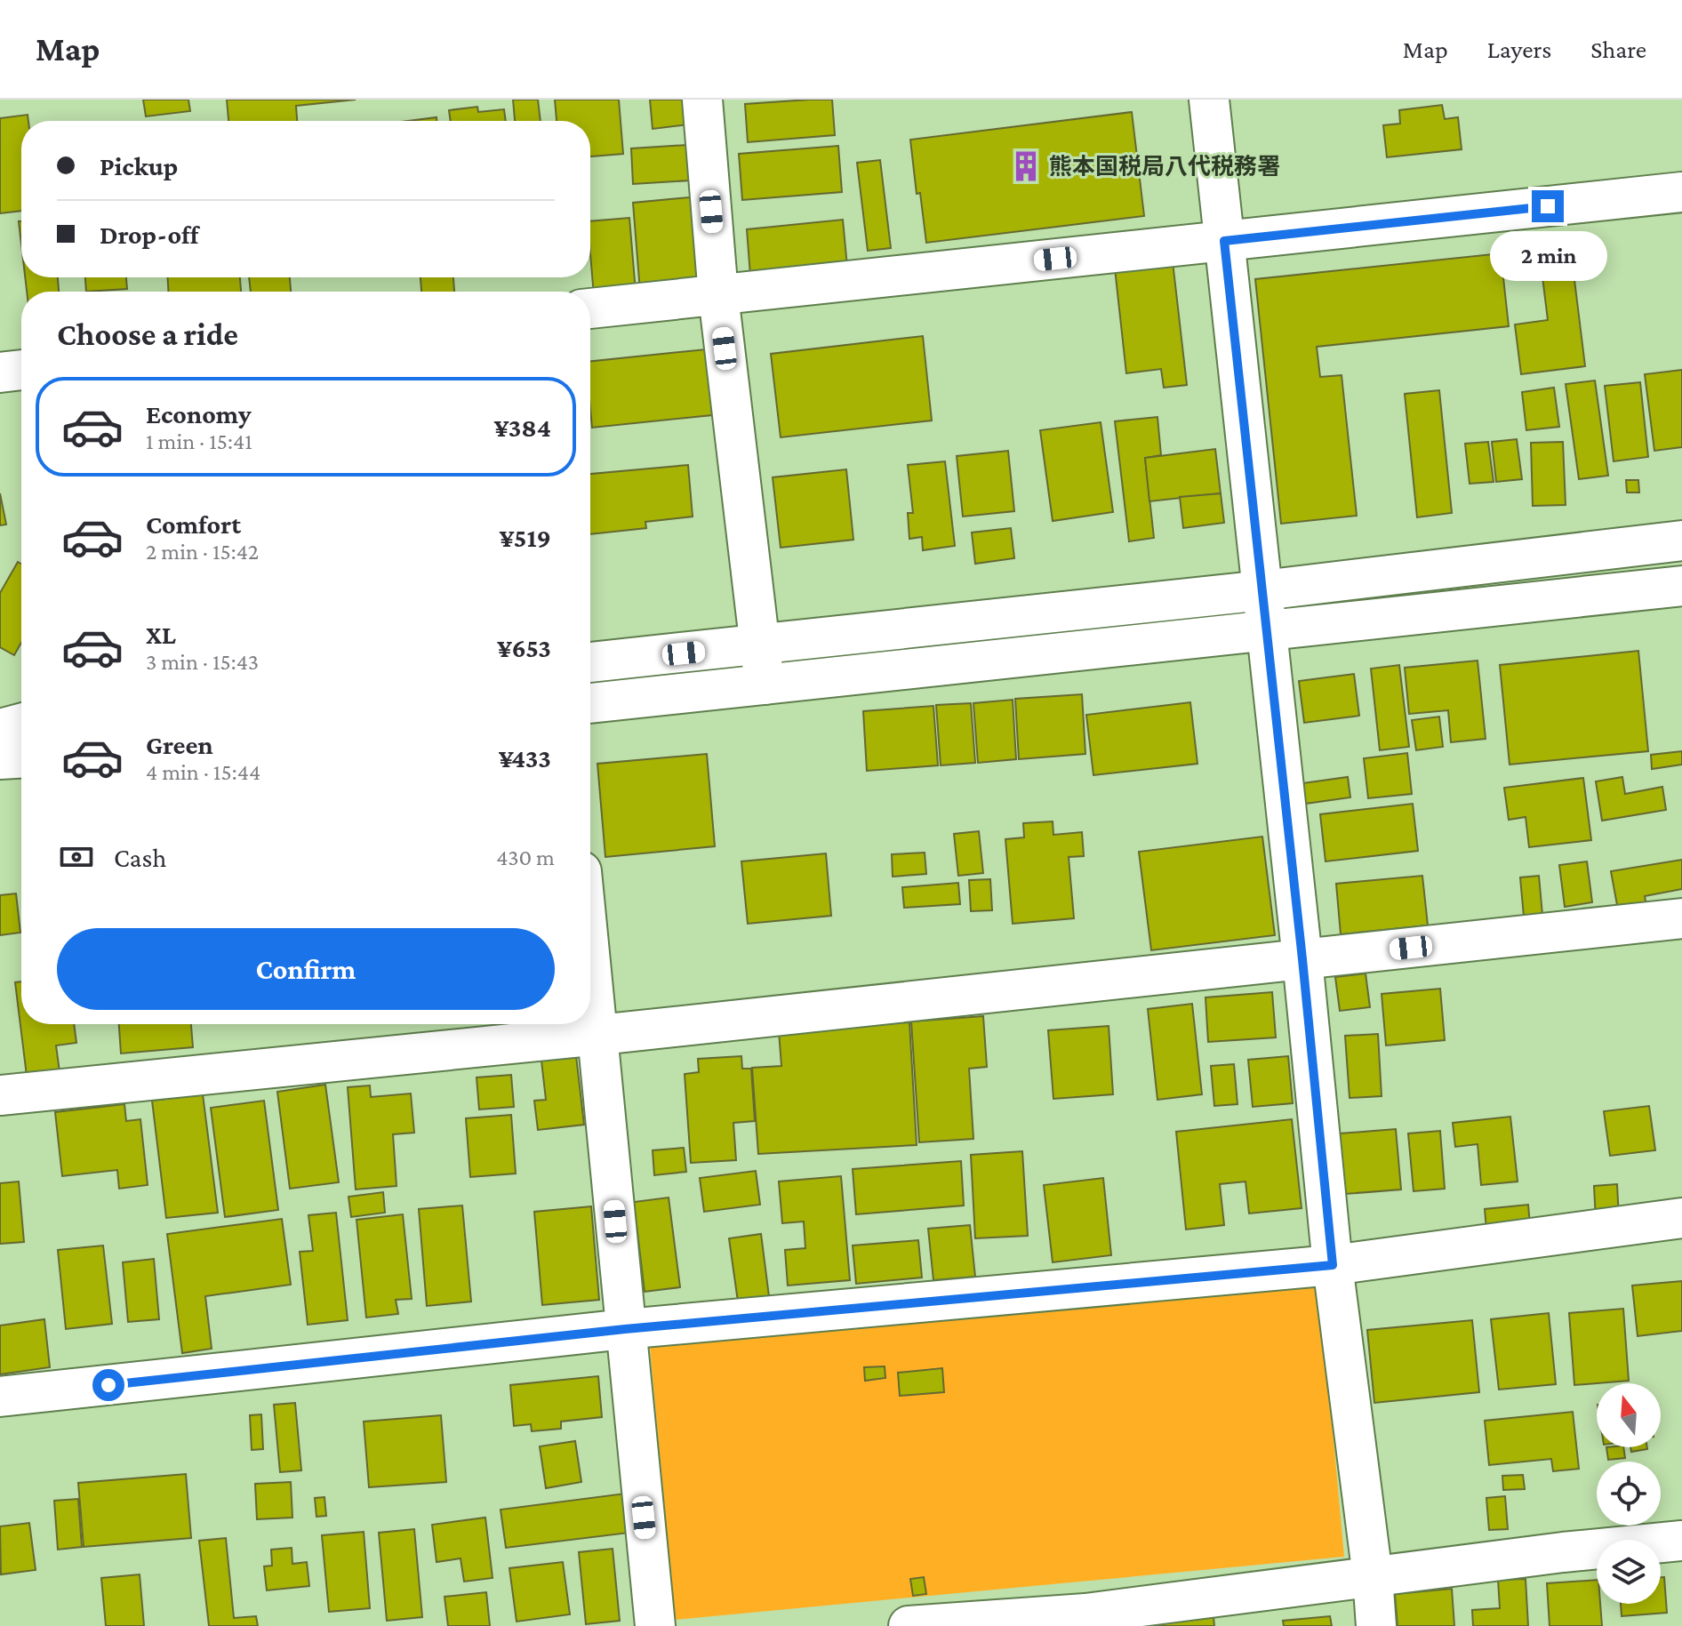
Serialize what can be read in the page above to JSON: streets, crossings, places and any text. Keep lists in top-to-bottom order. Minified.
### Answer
{"places":{"building":["熊本国税局八代税務署"]},"north":"top","page":{"header":"Map","nav":["Map","Layers","Share"],"banner":["Pickup","Drop-off"],"bubble":"2 min","heading":"Choose a ride","list":[{"name":"Economy","note":"1 min · 15:41","value":"¥384"},{"name":"Comfort","note":"2 min · 15:42","value":"¥519"},{"name":"XL","note":"3 min · 15:43","value":"¥653"},{"name":"Green","note":"4 min · 15:44","value":"¥433"}],"pay":["Cash","430 m"],"buttons":"Confirm"}}
